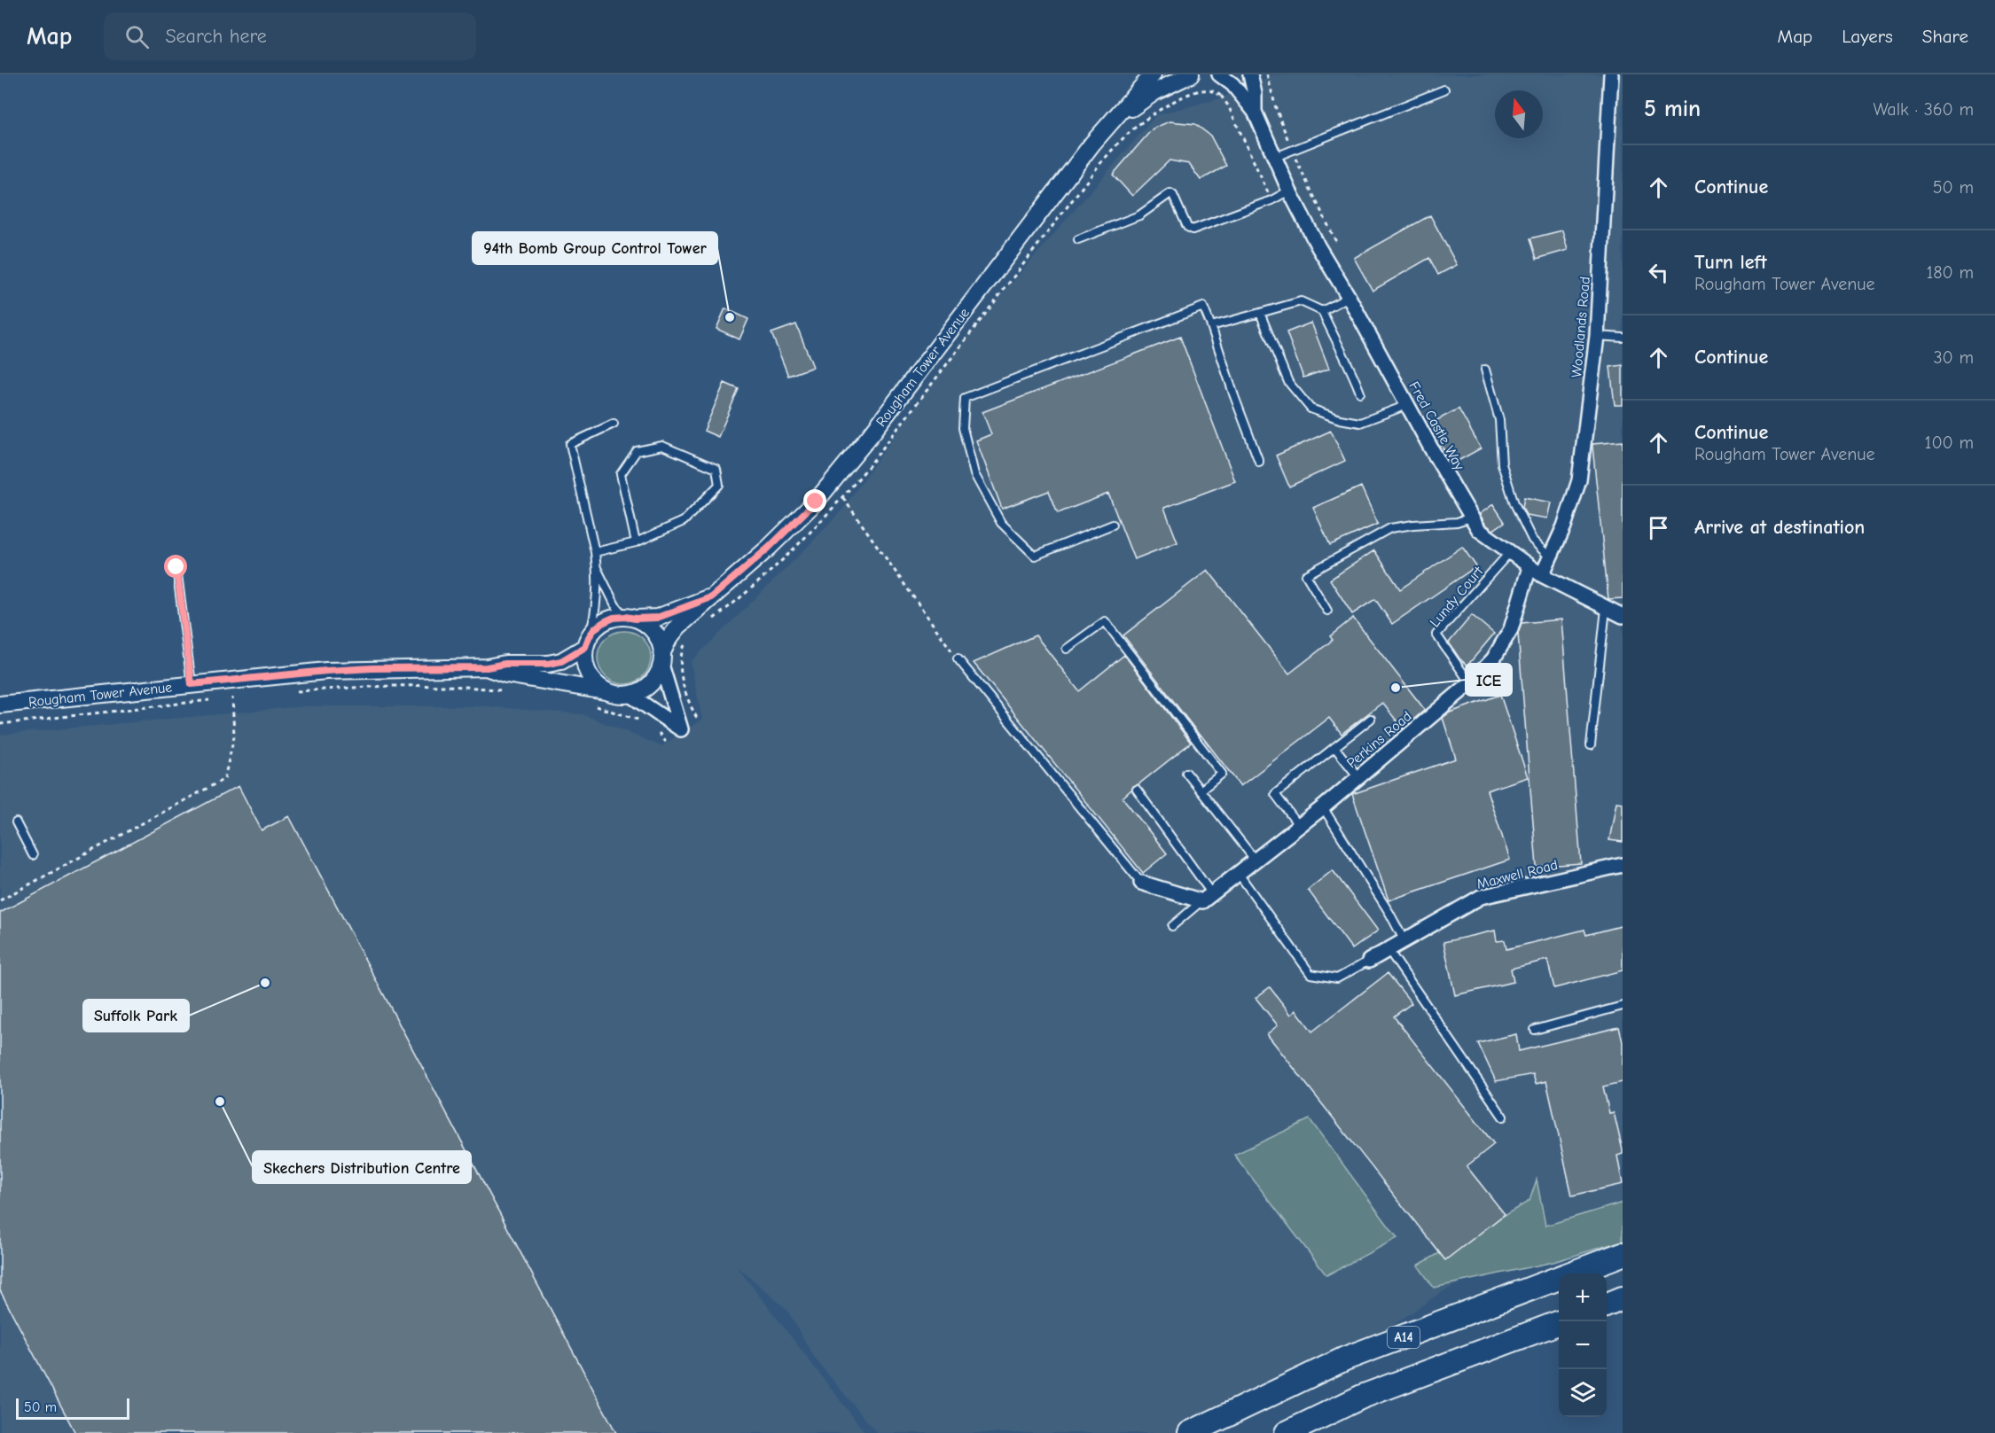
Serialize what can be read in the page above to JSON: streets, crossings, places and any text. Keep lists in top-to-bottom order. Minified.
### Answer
{"streets":{"highway":["A14"],"street":["Woodlands Road","Rougham Tower Avenue","Fred Castle Way","Perkins Road","Maxwell Road"],"lane":["Lundy Court"]},"crossings":[["Woodlands Road","Fred Castle Way"],["Fred Castle Way","Lundy Court"],["Fred Castle Way","Perkins Road"],["Lundy Court","Perkins Road"]],"places":["94th Bomb Group Control Tower","ICE","Suffolk Park","Skechers Distribution Centre"],"scale_bar":"50 m","north":"top","page":{"header":"Map","search":"Search here","nav":["Map","Layers","Share"],"heading":["5 min","Walk · 360 m"],"list":[["Continue","50 m"],["Turn left","Rougham Tower Avenue","180 m"],["Continue","30 m"],["Continue","Rougham Tower Avenue","100 m"],"Arrive at destination"],"map_buttons":["+","−"],"scale":"50 m"}}
